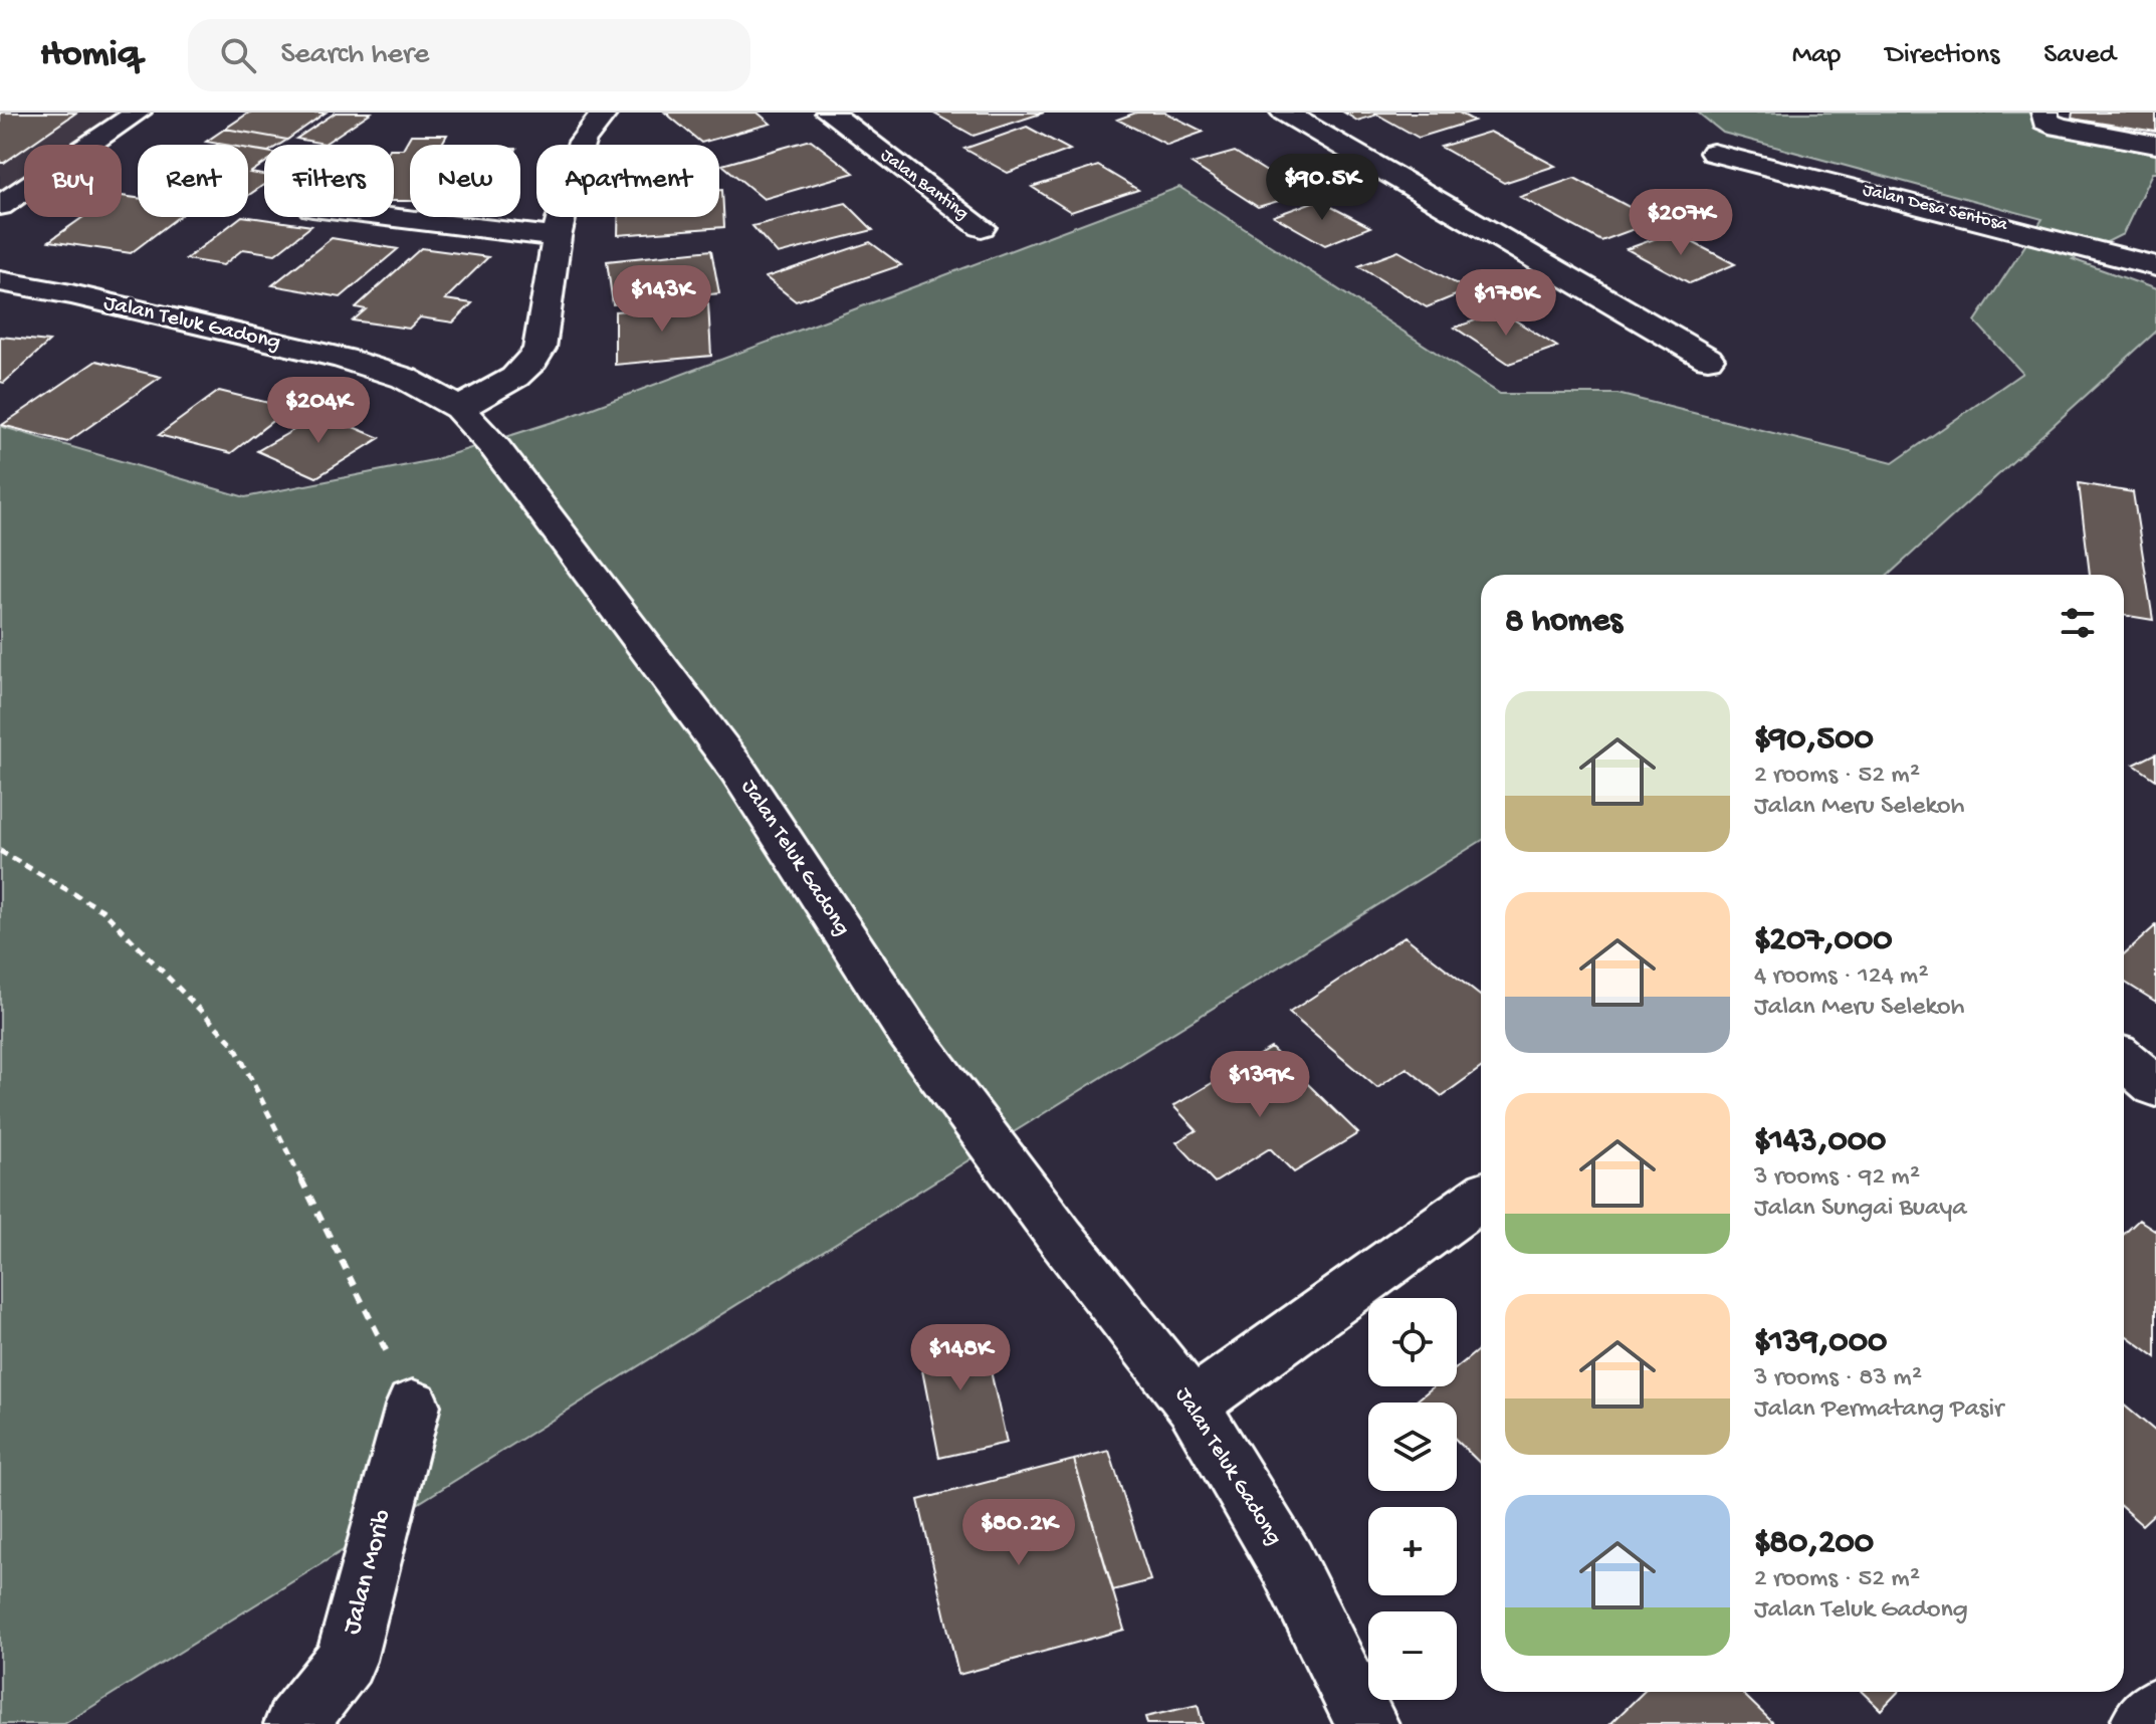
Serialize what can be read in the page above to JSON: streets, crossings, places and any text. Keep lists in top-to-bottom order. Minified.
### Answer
{"streets":{"street":["Jalan Banting","Jalan Desa Sentosa","Jalan Teluk Gadong","Jalan Morib"]},"page":{"header":"Homiq","search":"Search here","nav":["Map","Directions","Saved"],"chip":["Buy","Rent","Filters","New","Apartment"],"price":["$90.5K","$207K","$143K","$178K","$204K","$139K","$148K","$80.2K"],"heading":"8 homes","list":[{"name":"$90,500","note":"2 rooms · 52 m² · Jalan Meru Selekoh"},{"name":"$207,000","note":"4 rooms · 124 m² · Jalan Meru Selekoh"},{"name":"$143,000","note":"3 rooms · 92 m² · Jalan Sungai Buaya"},{"name":"$139,000","note":"3 rooms · 83 m² · Jalan Permatang Pasir"},{"name":"$80,200","note":"2 rooms · 52 m² · Jalan Teluk Gadong"}],"map_buttons":["+","−"]}}
